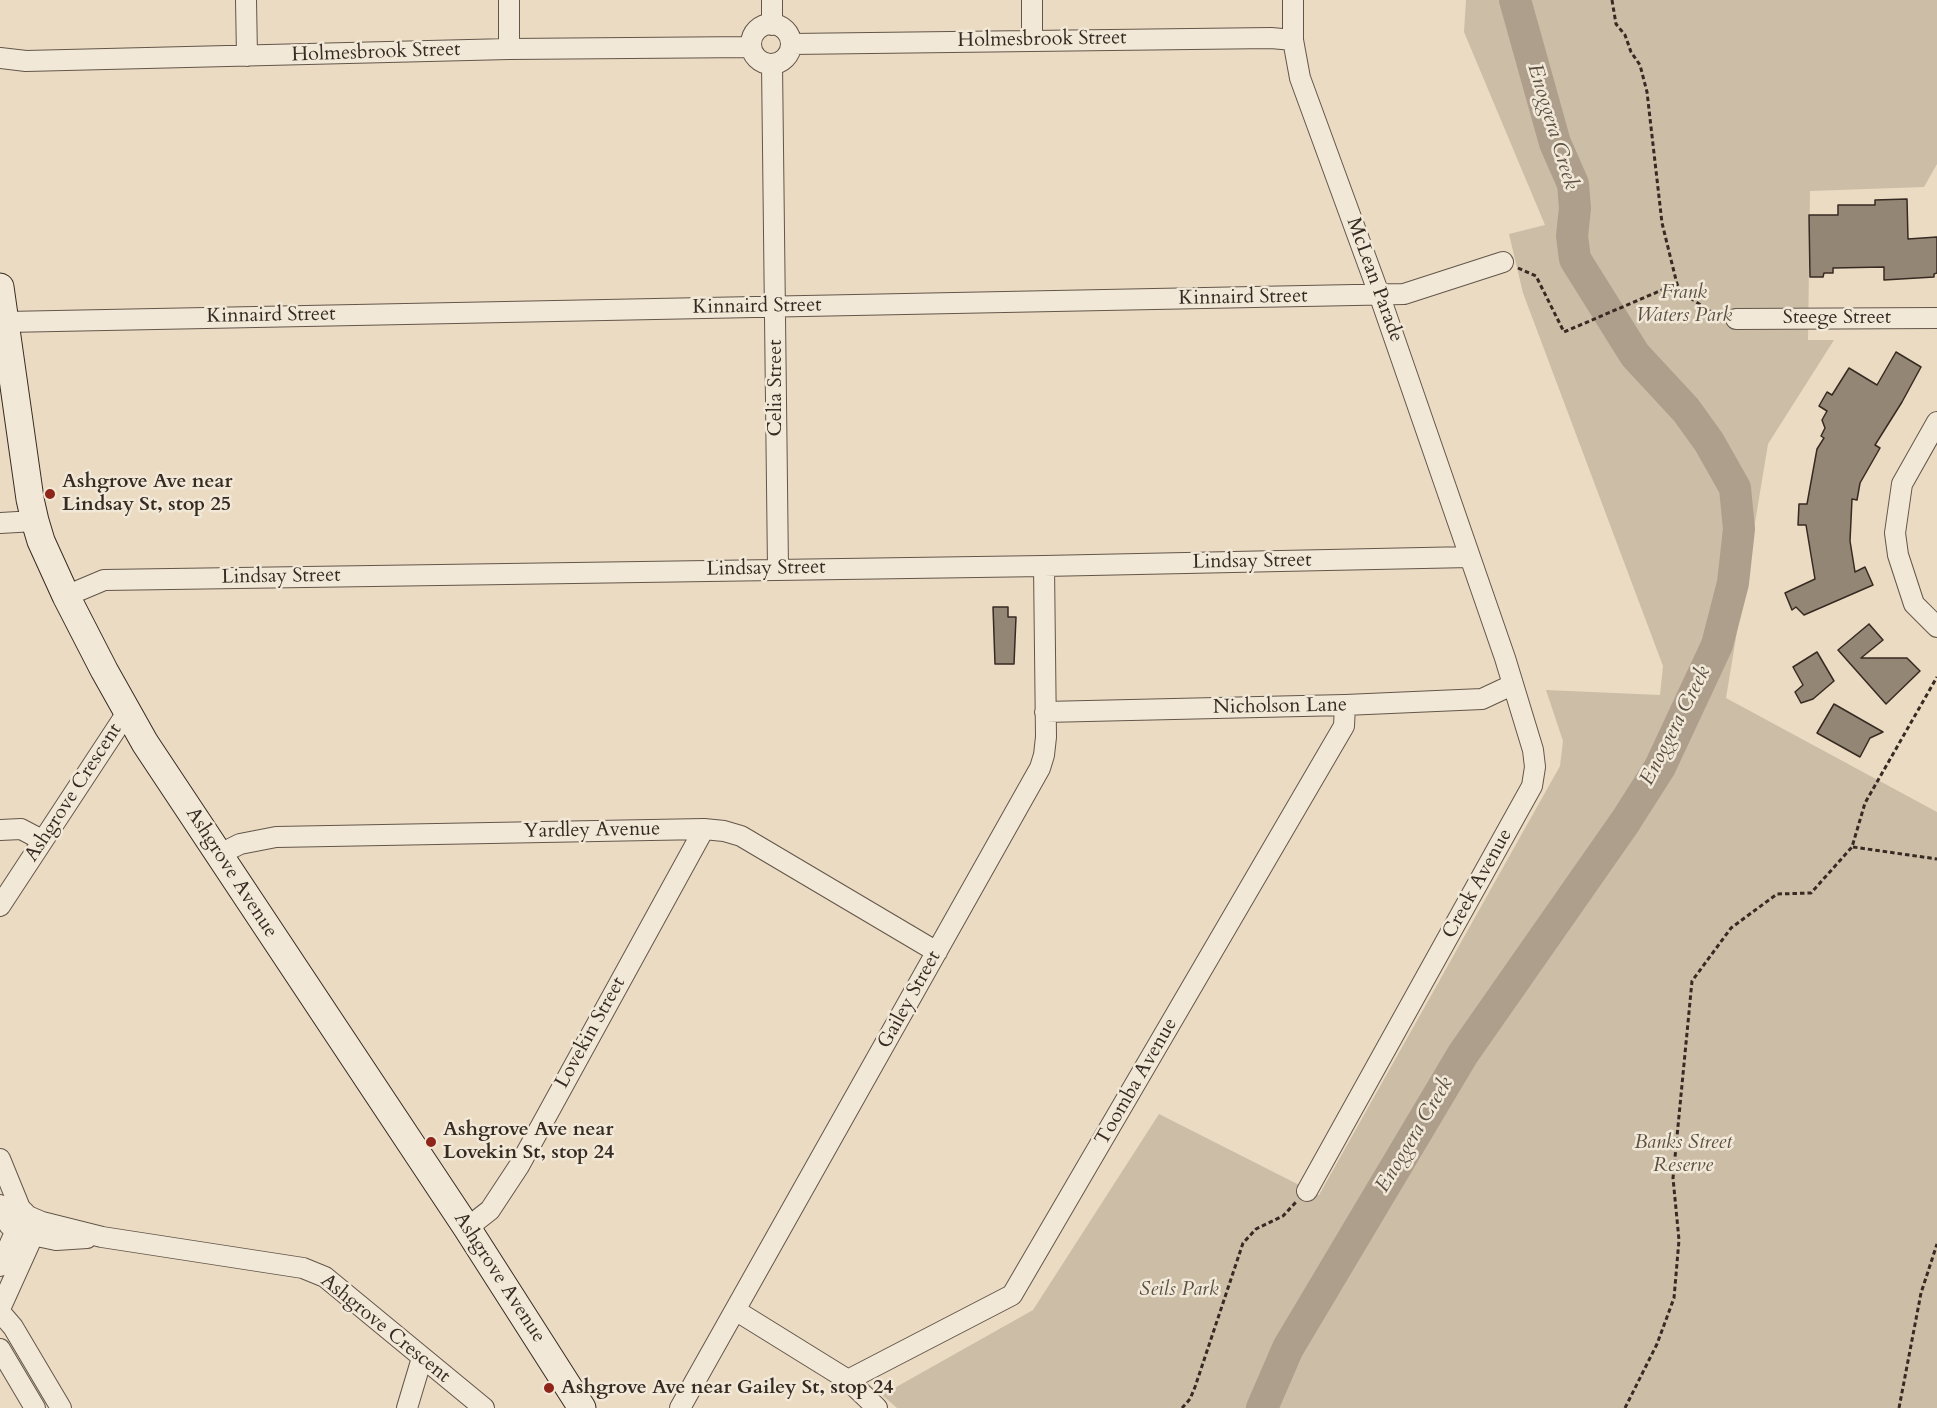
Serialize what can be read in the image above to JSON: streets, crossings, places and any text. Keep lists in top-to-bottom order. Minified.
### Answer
{"streets":{"main road":["Ashgrove Avenue"],"street":["Holmesbrook Street","McLean Parade","Kinnaird Street","Steege Street","Celia Street","Lindsay Street","Nicholson Lane","Ashgrove Crescent","Yardley Avenue","Creek Avenue","Gailey Street","Lovekin Street","Toomba Avenue"]},"crossings":[["Holmesbrook Street","McLean Parade"],["Holmesbrook Street","Celia Street"],["McLean Parade","Kinnaird Street"],["McLean Parade","Lindsay Street"],["McLean Parade","Creek Avenue"],["Kinnaird Street","Celia Street"],["Kinnaird Street","Ashgrove Avenue"],["Celia Street","Lindsay Street"],["Lindsay Street","Ashgrove Avenue"],["Lindsay Street","Creek Avenue"],["Lindsay Street","Gailey Street"],["Nicholson Lane","Creek Avenue"],["Nicholson Lane","Gailey Street"],["Nicholson Lane","Toomba Avenue"],["Ashgrove Crescent","Ashgrove Avenue"],["Yardley Avenue","Ashgrove Avenue"],["Yardley Avenue","Gailey Street"],["Yardley Avenue","Lovekin Street"],["Ashgrove Avenue","Lovekin Street"]],"water":["Enoggera Creek"],"parks":["Frank Waters Park","Banks Street Reserve","Seils Park"],"places":["Ashgrove Ave near Lindsay St, stop 25","Ashgrove Ave near Lovekin St, stop 24","Ashgrove Ave near Gailey St, stop 24"]}
